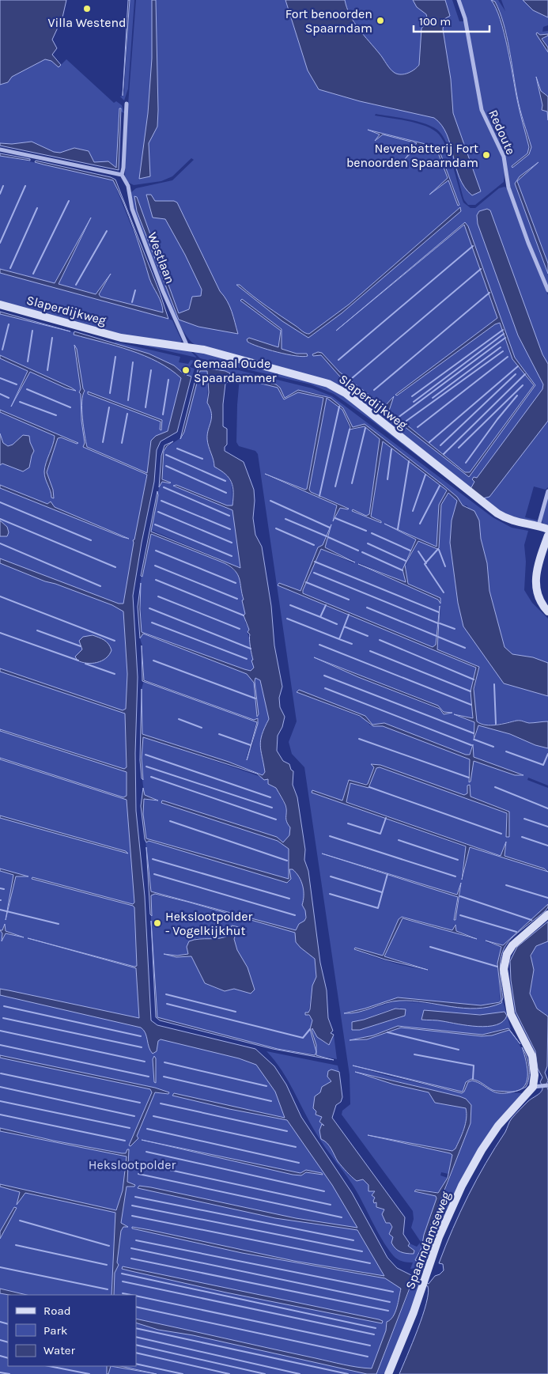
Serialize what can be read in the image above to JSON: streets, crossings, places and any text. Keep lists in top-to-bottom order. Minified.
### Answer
{"streets":{"street":["Redoute","Westlaan","Slaperdijkweg","Spaarndamseweg"]},"crossings":[["Westlaan","Slaperdijkweg"]],"parks":["Hekslootpolder"],"places":["Villa Westend","Fort benoorden Spaarndam","Nevenbatterij Fort benoorden Spaarndam","Gemaal Oude Spaardammer","Hekslootpolder - Vogelkijkhut"],"legend":["Road","Park","Water"],"scale_bar":"100 m"}
